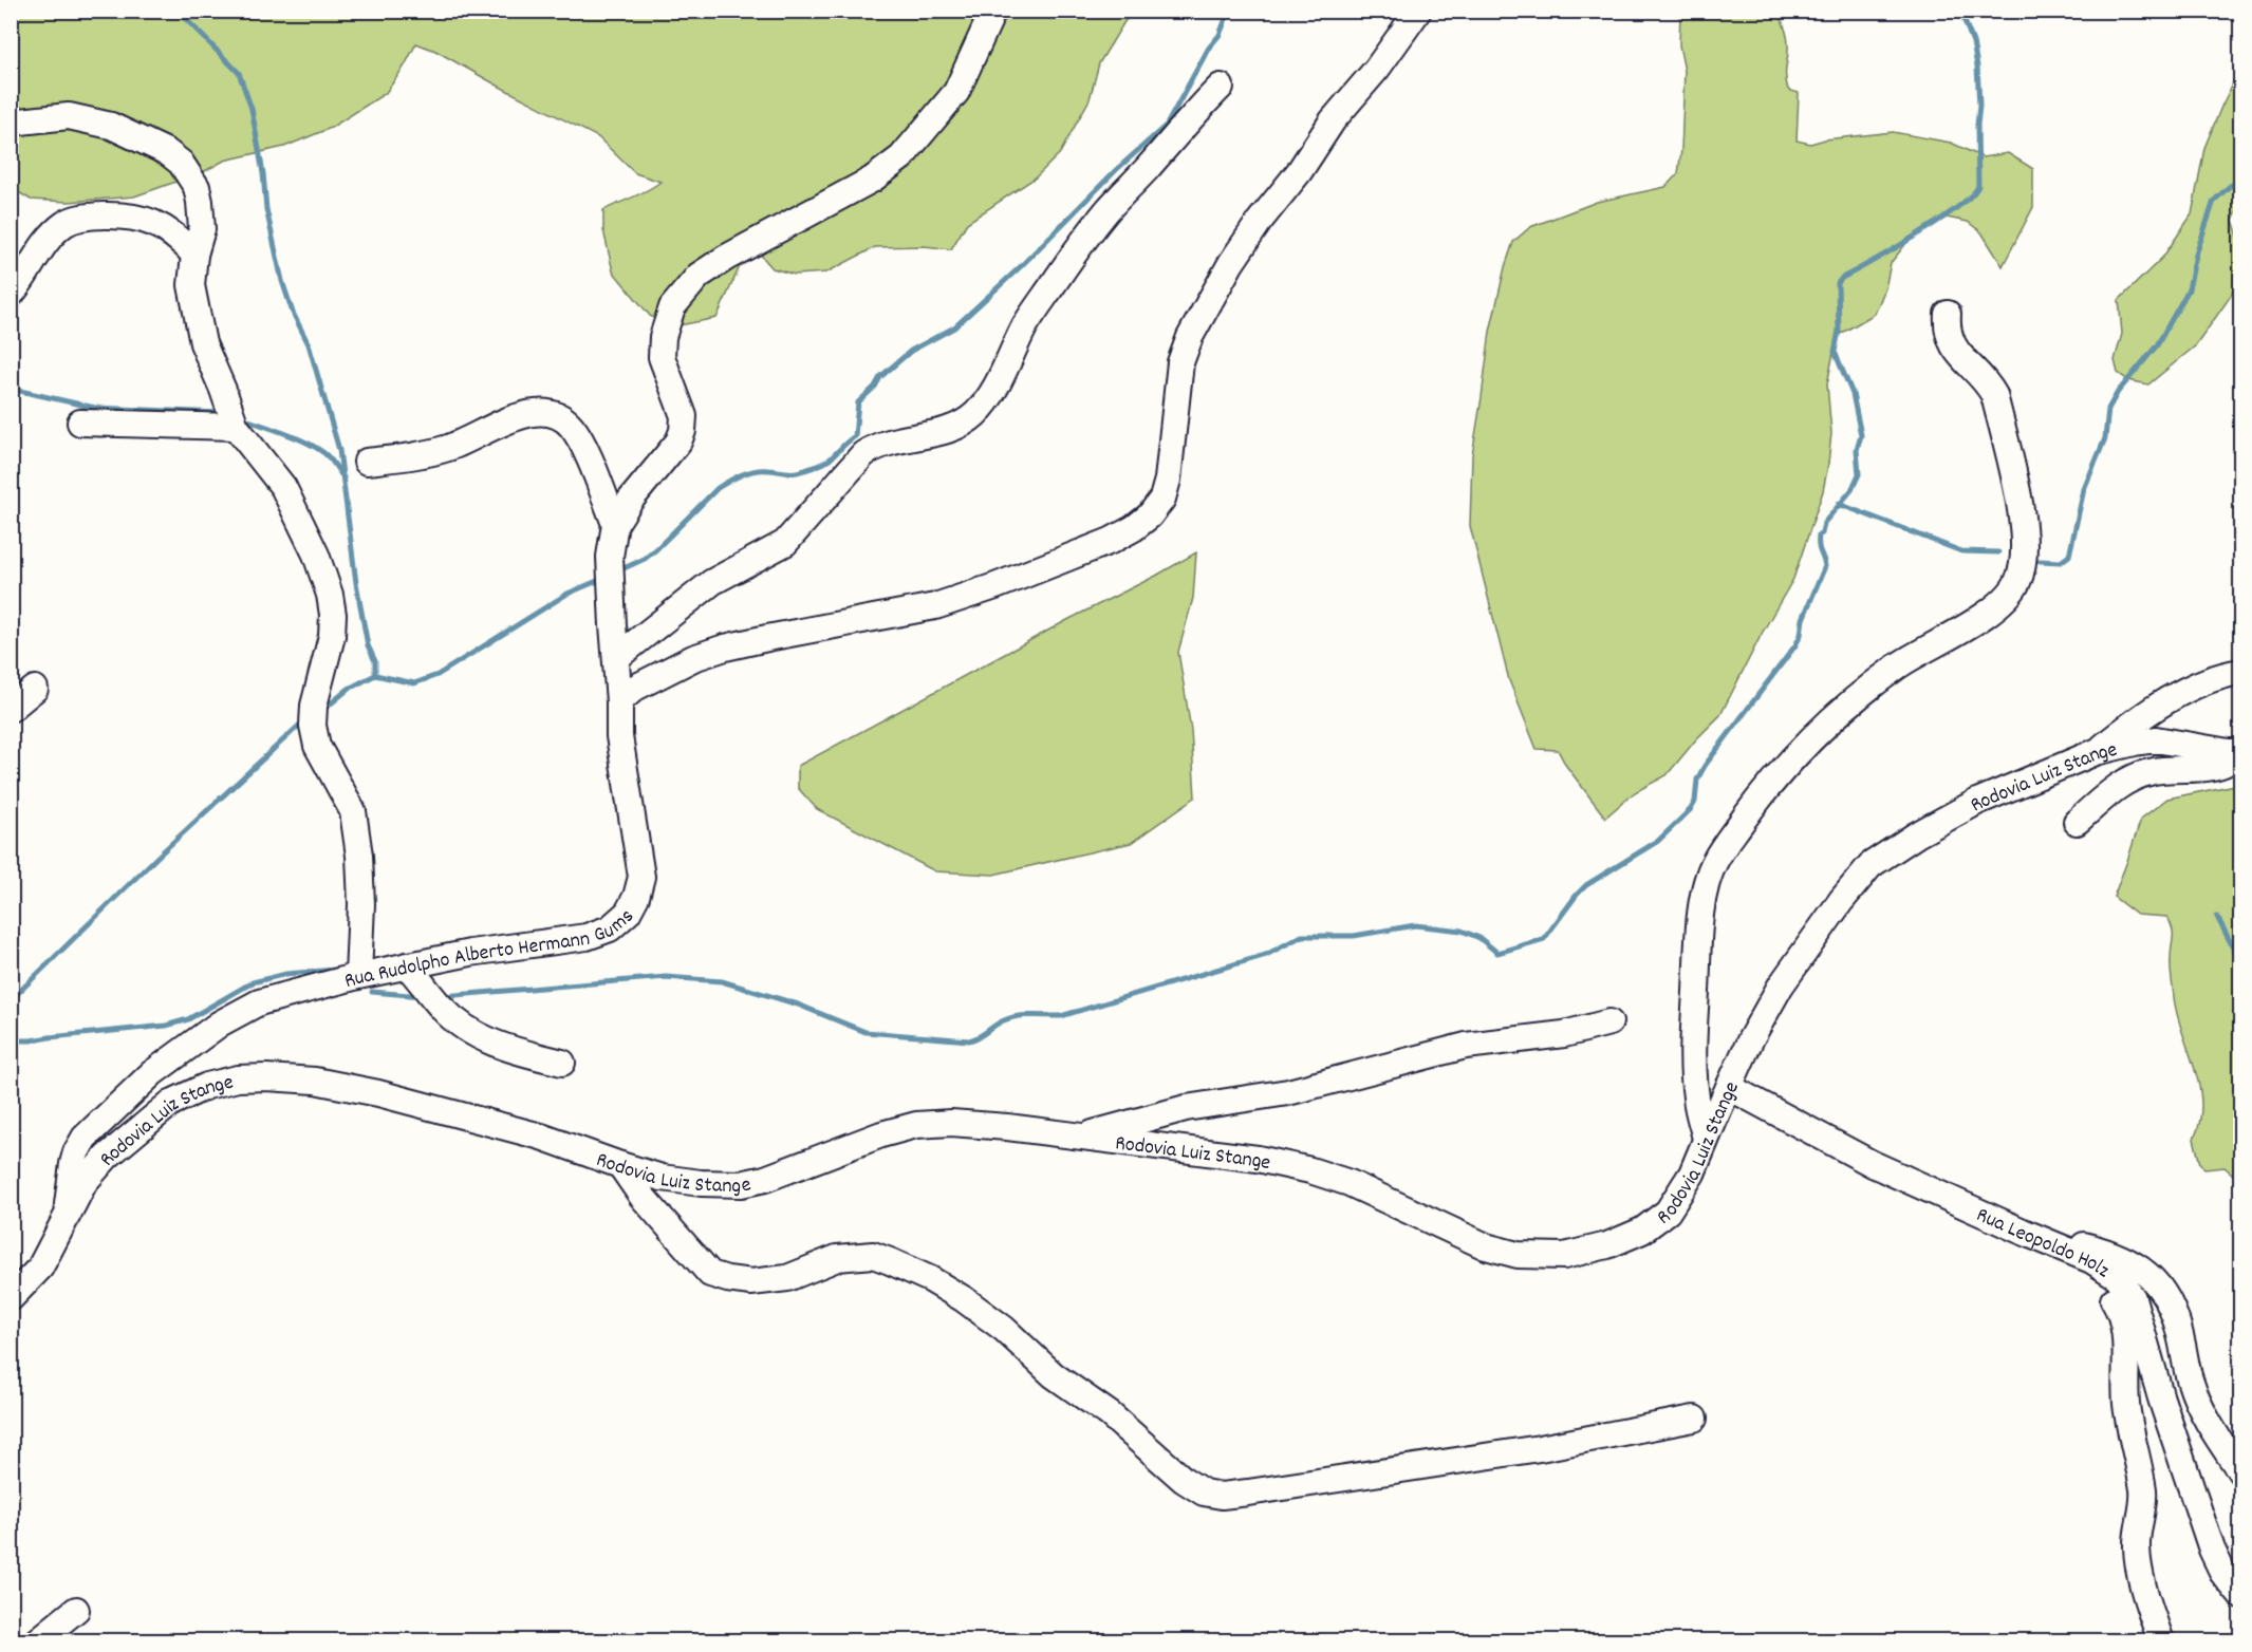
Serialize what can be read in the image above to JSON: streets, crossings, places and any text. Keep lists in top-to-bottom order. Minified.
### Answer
{"streets":{"street":["Rodovia Luiz Stange","Rua Rudolpho Alberto Hermann Gums","Rua Leopoldo Holz"]},"crossings":[["Rodovia Luiz Stange","Rua Rudolpho Alberto Hermann Gums"],["Rodovia Luiz Stange","Rua Leopoldo Holz"]]}
